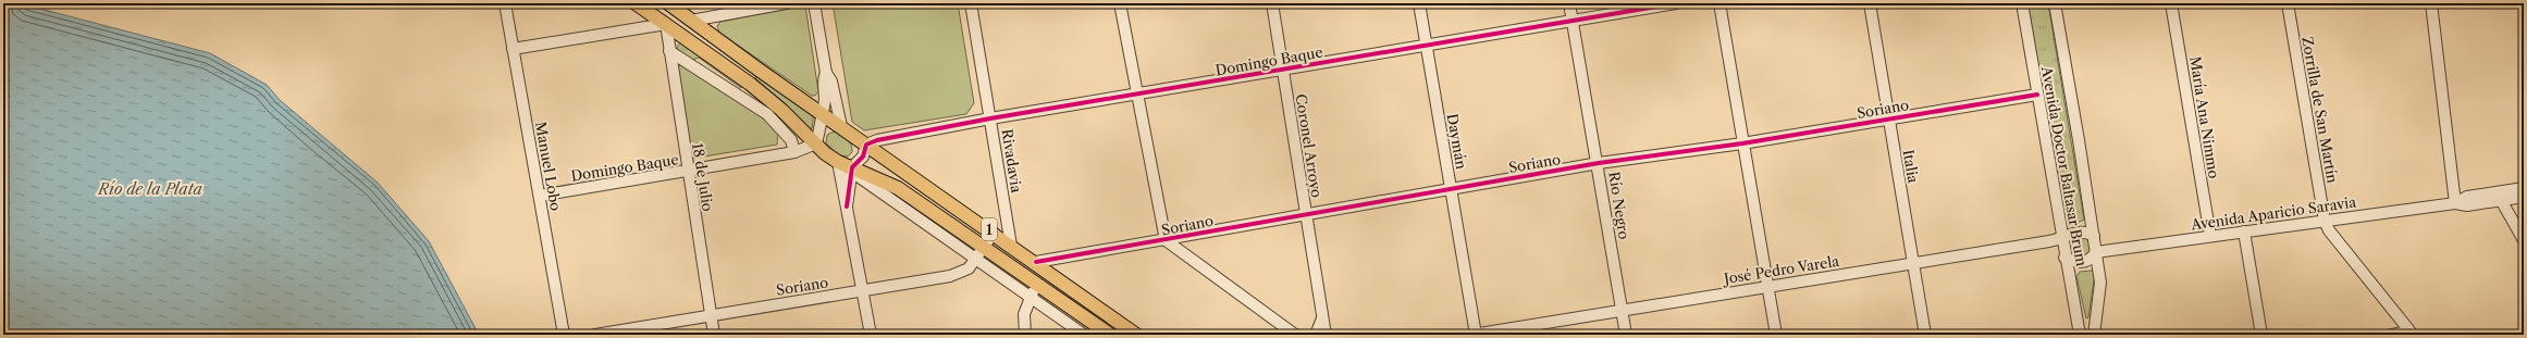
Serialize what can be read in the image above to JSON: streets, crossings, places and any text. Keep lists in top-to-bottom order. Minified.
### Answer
{"streets":{"main road":["1"],"street":["Domingo Baque","Soriano","Zorrilla de San Martín","María Ana Nimmo","Daymán","Coronel Arroyo","Rivadavia","Manuel Lobo","Italia","Avenida Doctor Baltasar Brum","18 de Julio","Río Negro","Avenida Aparicio Saravia","José Pedro Varela"]},"crossings":[["Domingo Baque","Daymán"],["Domingo Baque","Coronel Arroyo"],["Domingo Baque","Rivadavia"],["Domingo Baque","Manuel Lobo"],["Domingo Baque","18 de Julio"],["Domingo Baque","Río Negro"],["Domingo Baque","1"],["Soriano","Daymán"],["Soriano","Coronel Arroyo"],["Soriano","Italia"],["Soriano","Avenida Doctor Baltasar Brum"],["Soriano","18 de Julio"],["Soriano","Río Negro"],["Soriano","1"],["Zorrilla de San Martín","Avenida Aparicio Saravia"],["María Ana Nimmo","Avenida Aparicio Saravia"],["Daymán","José Pedro Varela"],["Rivadavia","1"],["Italia","José Pedro Varela"],["Avenida Doctor Baltasar Brum","Avenida Aparicio Saravia"],["Avenida Doctor Baltasar Brum","José Pedro Varela"],["18 de Julio","1"],["Río Negro","José Pedro Varela"],["Avenida Aparicio Saravia","José Pedro Varela"]],"water":["Río de la Plata"]}
